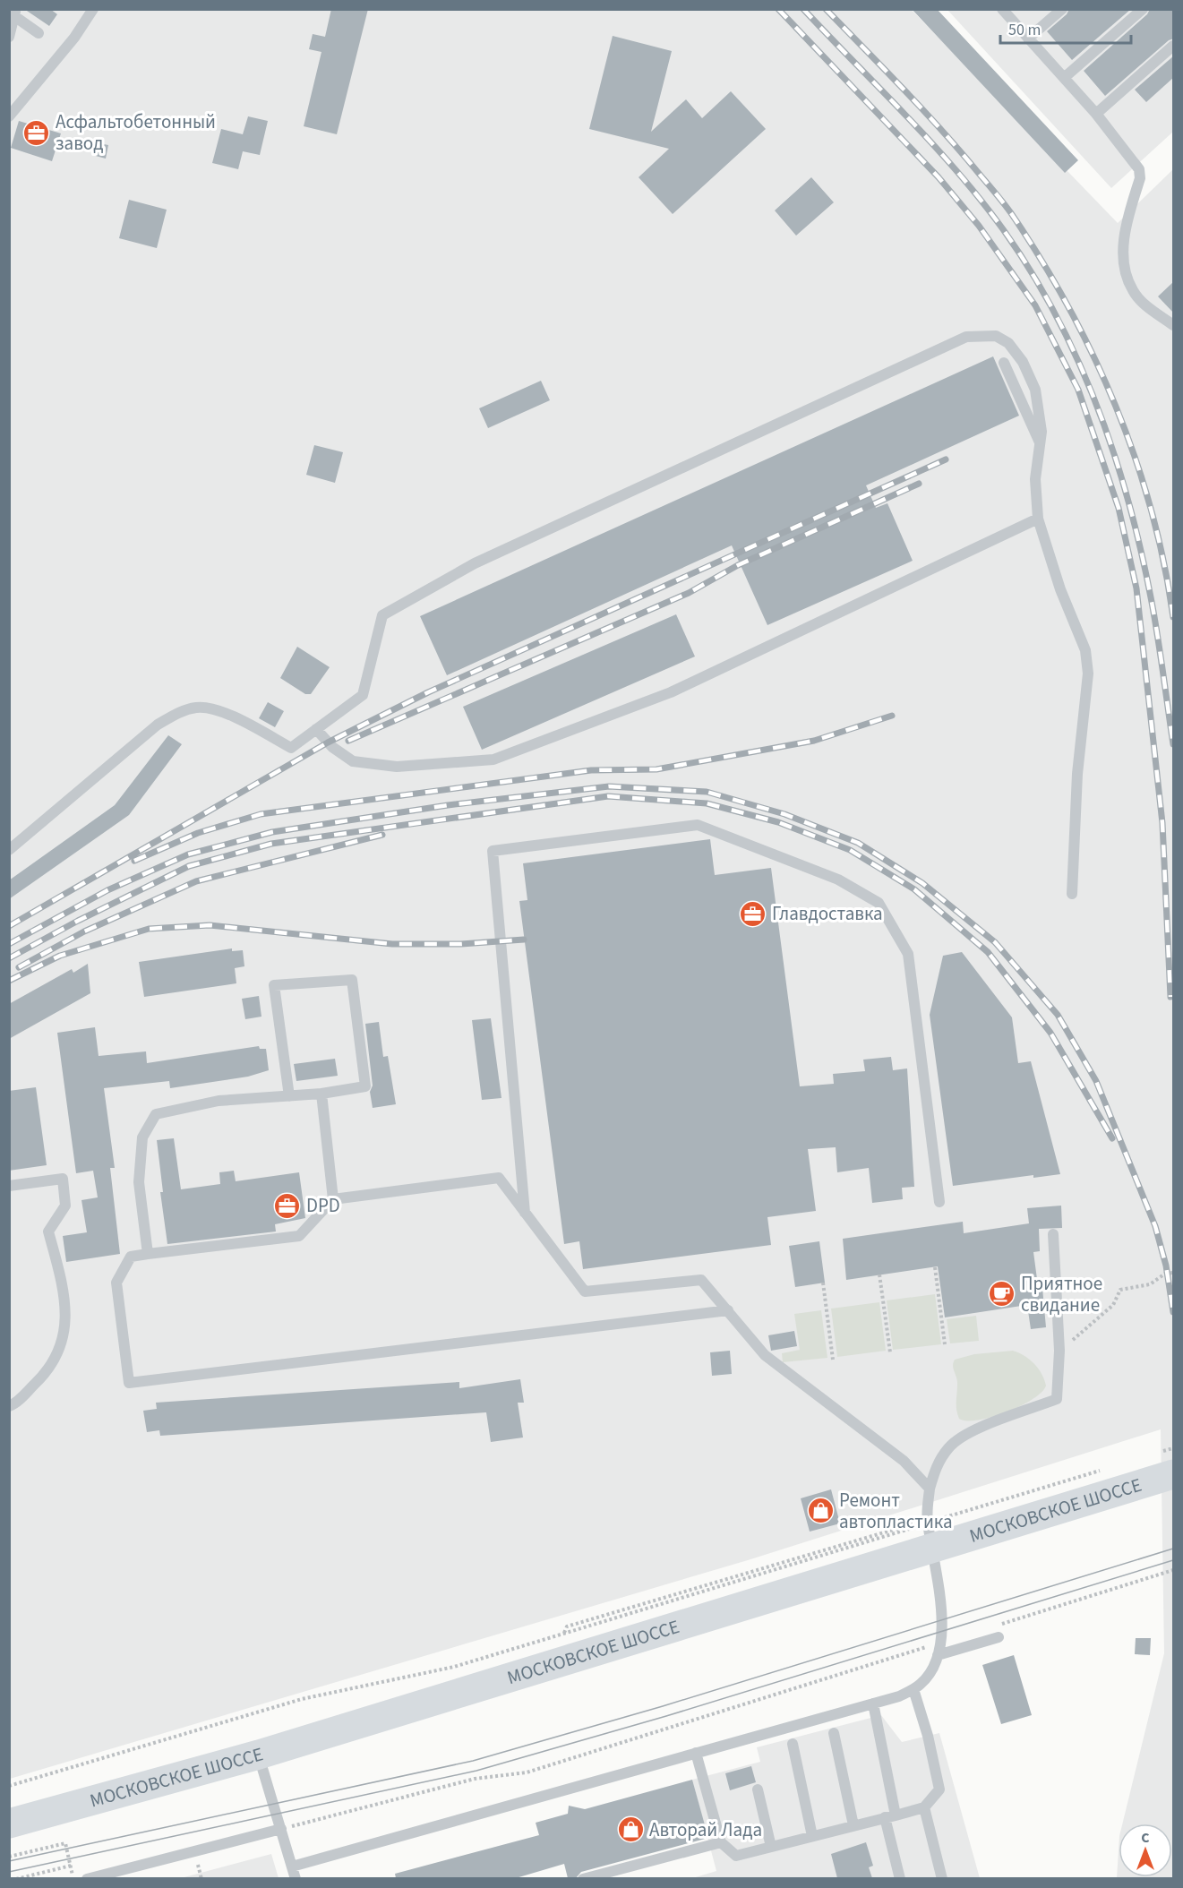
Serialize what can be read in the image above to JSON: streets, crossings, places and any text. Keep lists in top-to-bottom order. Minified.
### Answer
{"streets":{"main road":["МОСКОВСКОЕ ШОССЕ"]},"places":{"office":["Асфальтобетонный завод","Главдоставка","DPD"],"cafe":["Приятное свидание"],"shop":["Ремонт автопластика","Авторай Лада"]},"scale_bar":"50 m","north":"top"}
